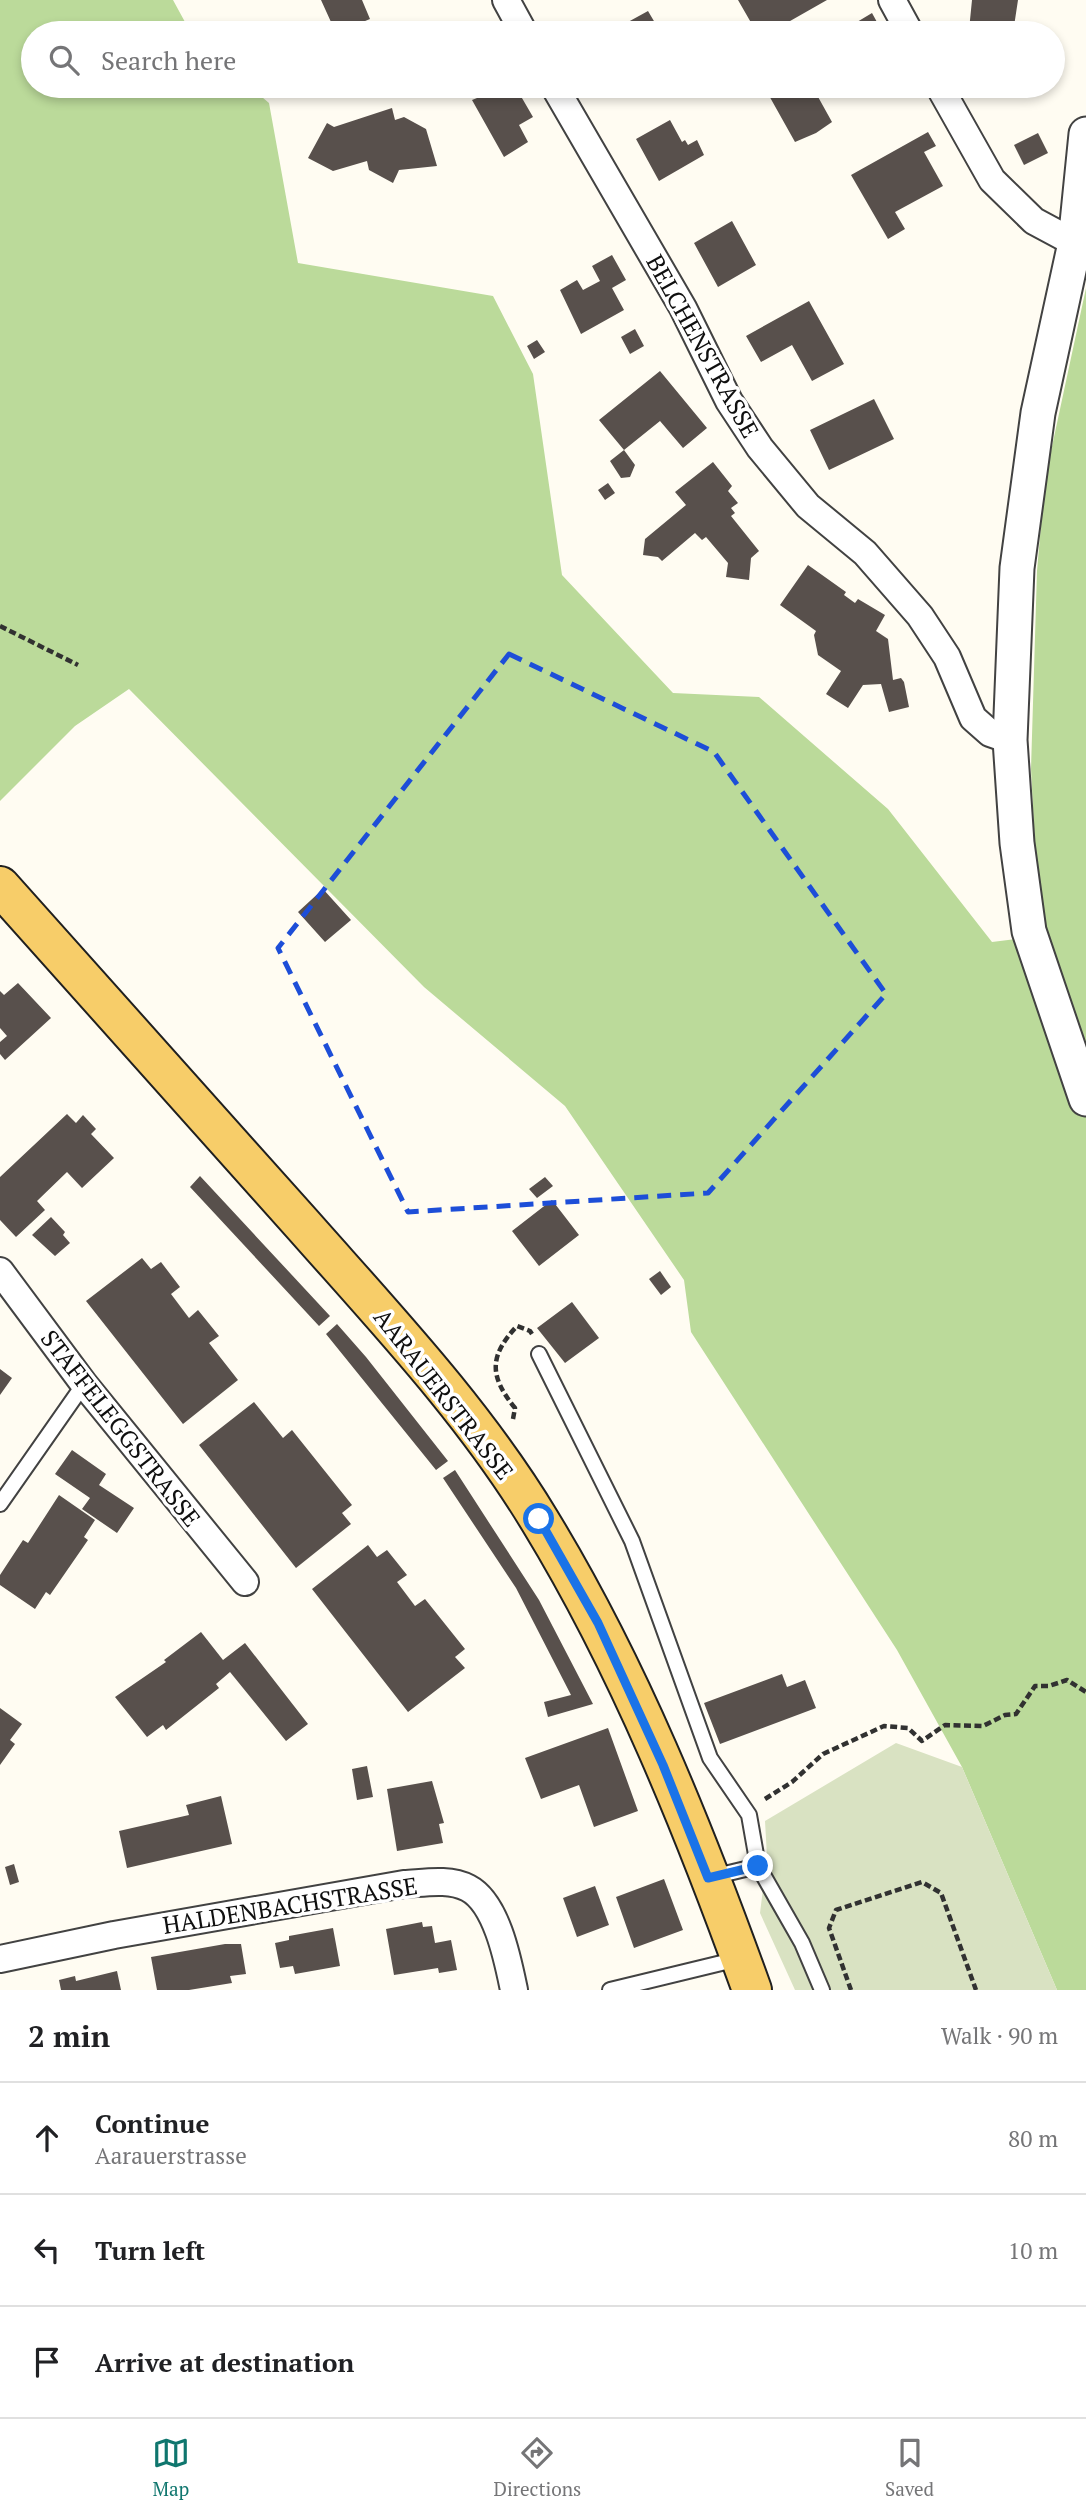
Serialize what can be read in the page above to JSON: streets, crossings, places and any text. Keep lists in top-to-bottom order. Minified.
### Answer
{"streets":{"main road":["AARAUERSTRASSE"],"street":["BELCHENSTRASSE","STAFFELEGGSTRASSE","HALDENBACHSTRASSE"]},"page":{"search":"Search here","heading":["2 min","Walk · 90 m"],"list":[["Continue","Aarauerstrasse","80 m"],["Turn left","10 m"],"Arrive at destination"],"nav":["Map","Directions","Saved"]}}
